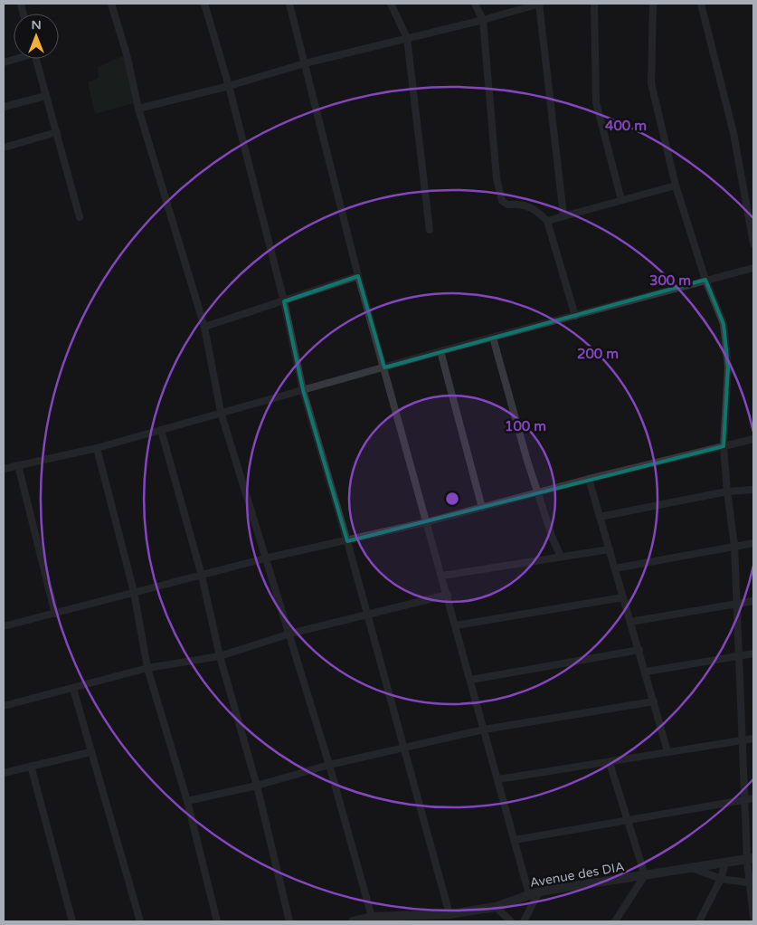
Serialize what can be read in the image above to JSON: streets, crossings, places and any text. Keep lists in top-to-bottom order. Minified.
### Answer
{"streets":{"street":["Avenue des DIA"]},"north":"top","rings":["400 m","300 m","200 m","100 m"]}
